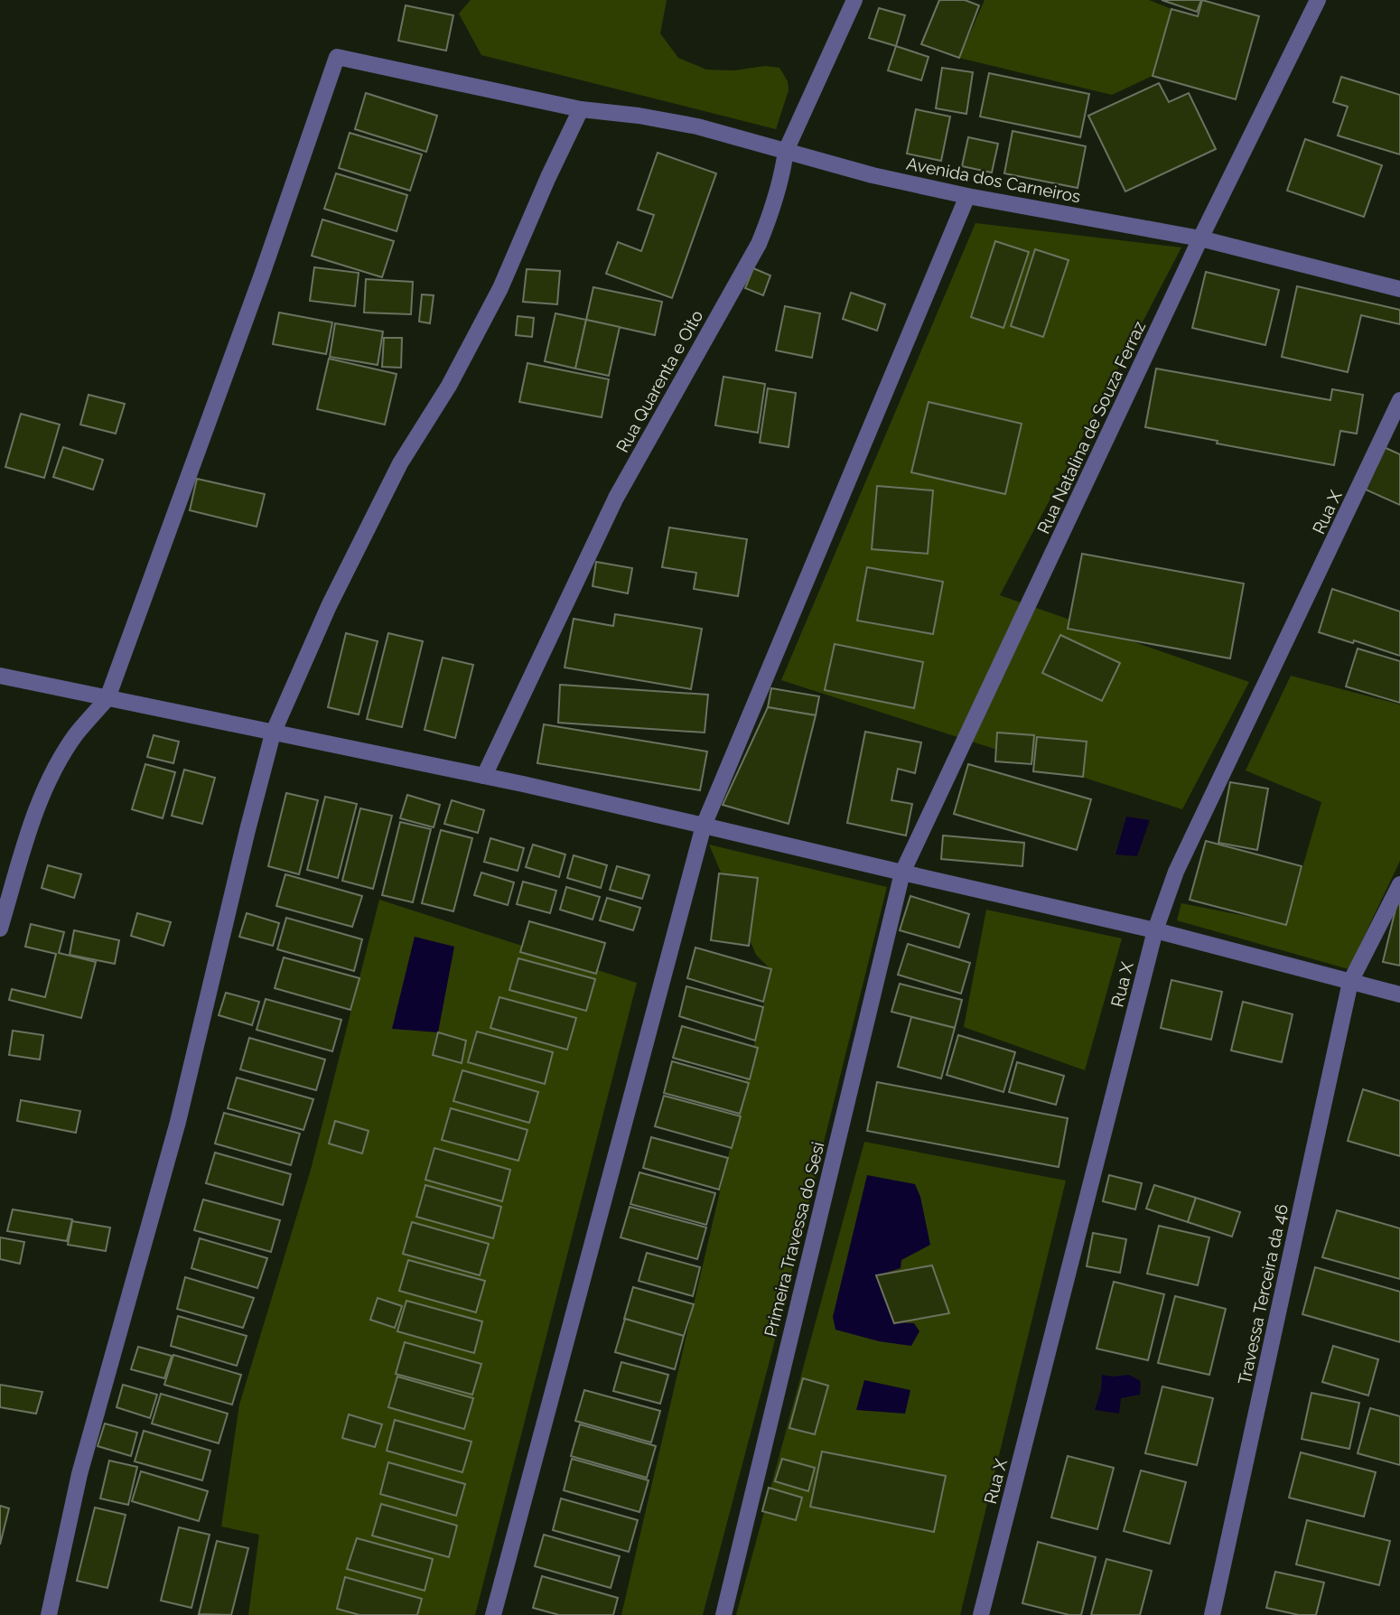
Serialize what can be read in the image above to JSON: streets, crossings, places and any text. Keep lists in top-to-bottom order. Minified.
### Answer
{"streets":{"street":["Avenida dos Carneiros","Rua Quarenta e Oito","Rua Natalina de Souza Ferraz","Rua X","Primeira Travessa do Sesi","Travessa Terceira da 46"]},"crossings":[["Avenida dos Carneiros","Rua Quarenta e Oito"],["Avenida dos Carneiros","Rua Natalina de Souza Ferraz"],["Rua Natalina de Souza Ferraz","Primeira Travessa do Sesi"]]}
